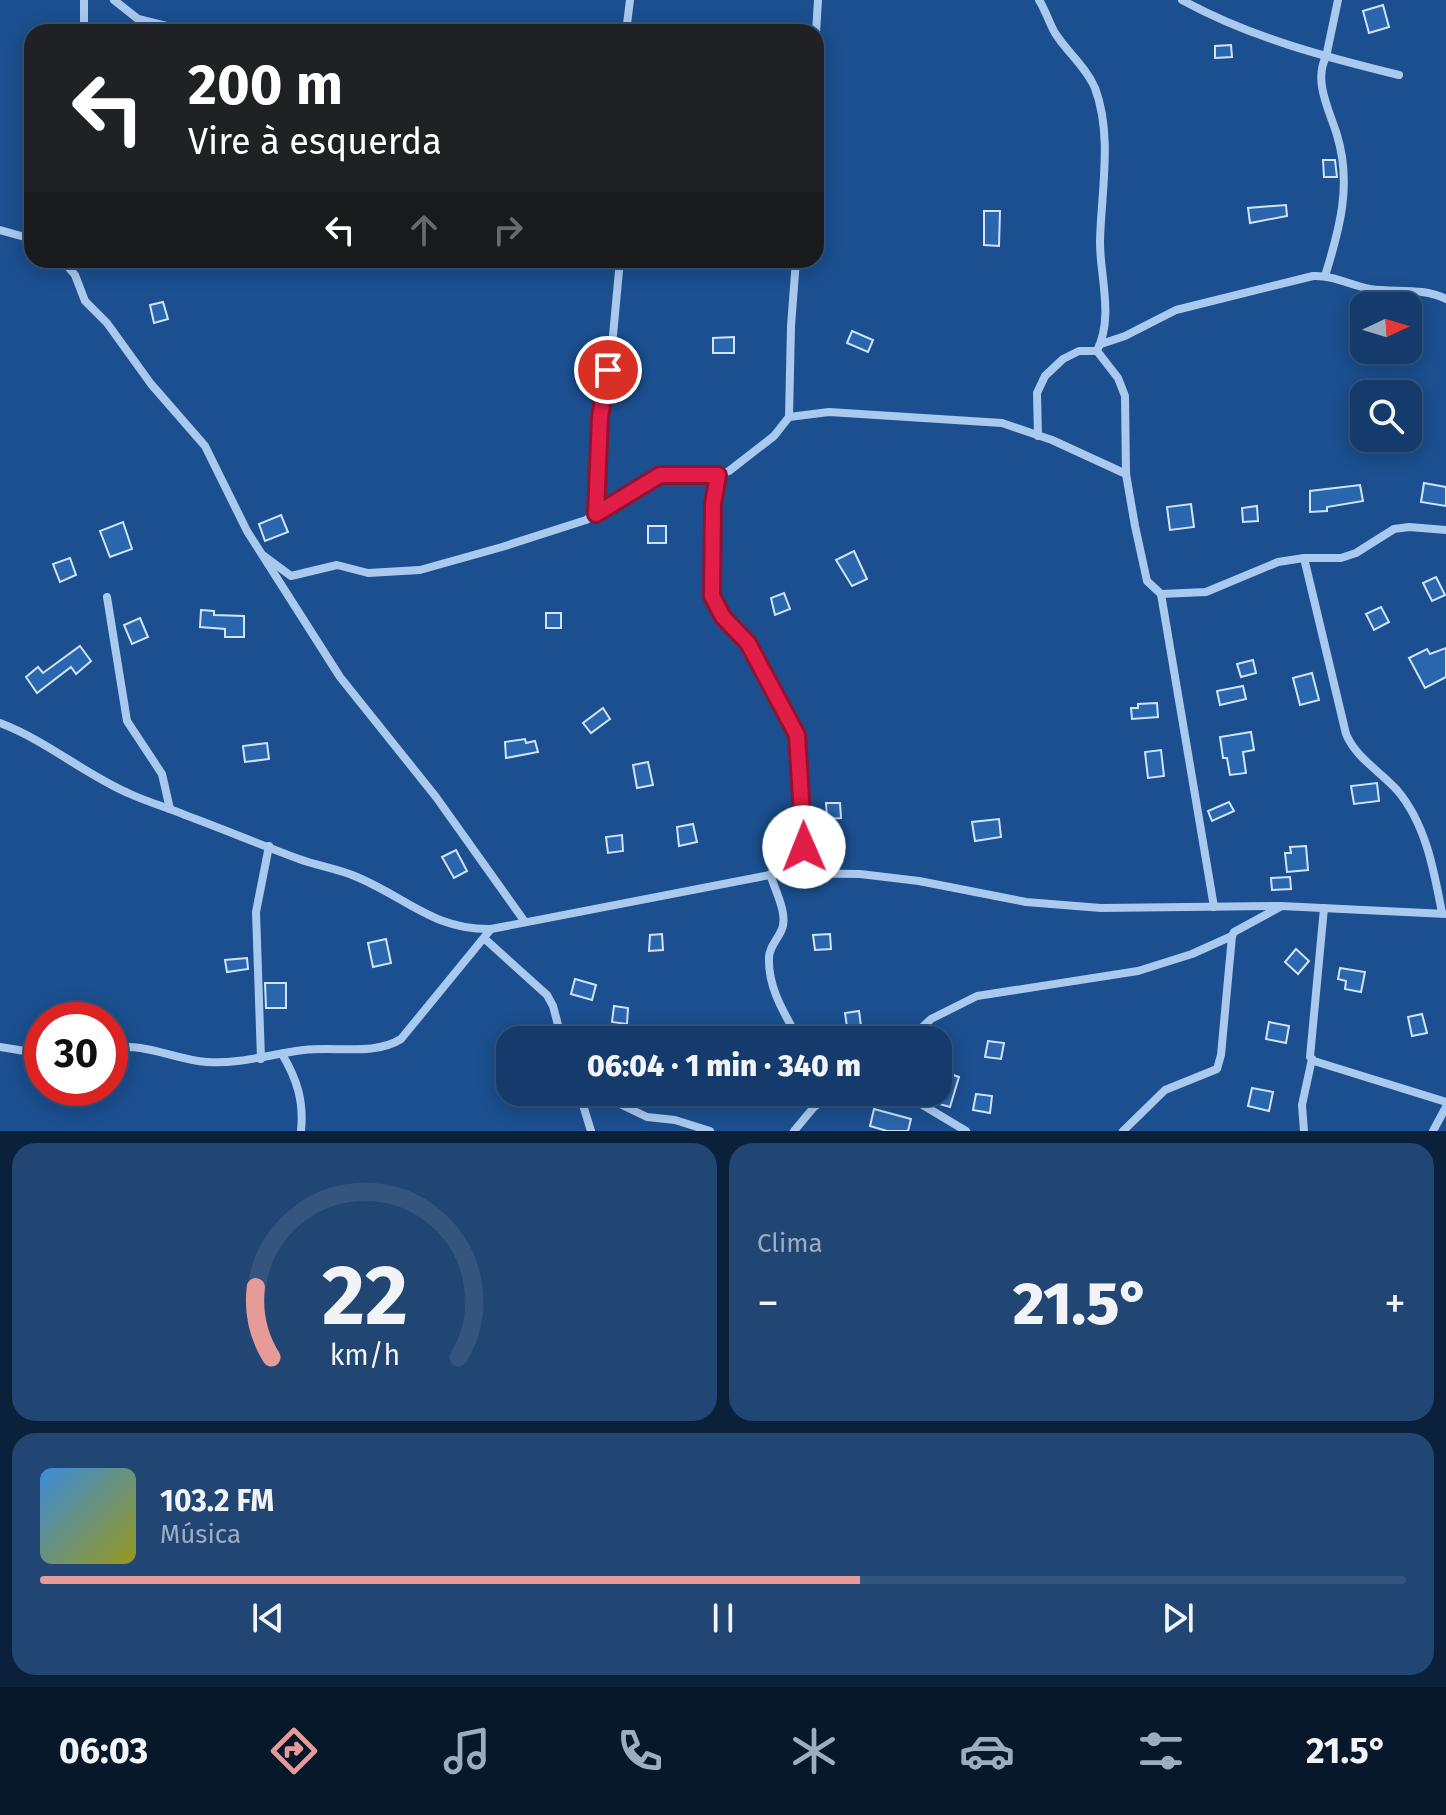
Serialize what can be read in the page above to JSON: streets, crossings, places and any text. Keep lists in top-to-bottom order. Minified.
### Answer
{"north":"right","page":{"turn":["200 m","Vire à esquerda"],"limit":"30","trip":"06:04 · 1 min · 340 m","tile":"Clima","heat":["−","21.5°","+"],"song":["103.2 FM","Música"],"tabs":["06:03","21.5°"],"gauge":["22","km/h"]}}
